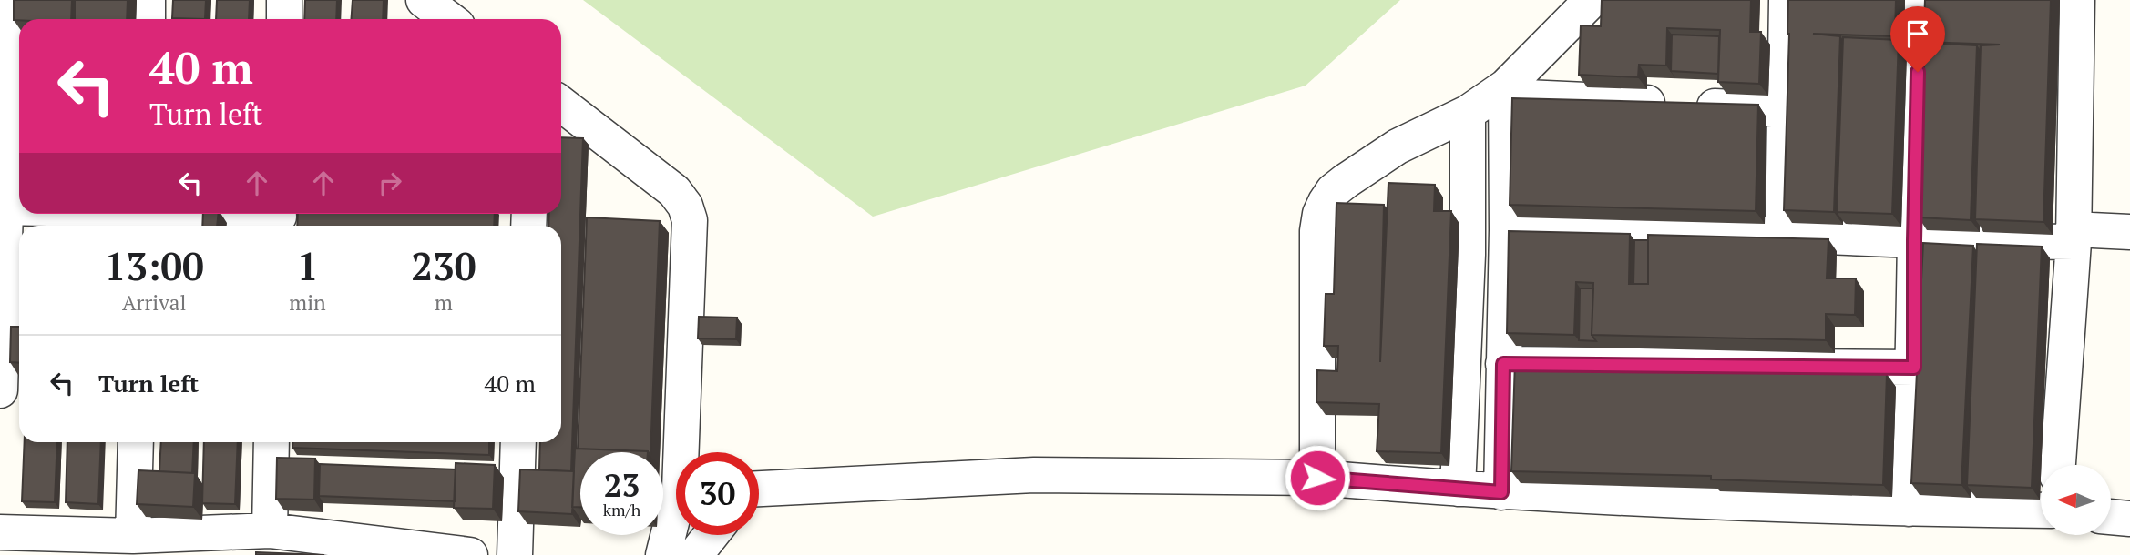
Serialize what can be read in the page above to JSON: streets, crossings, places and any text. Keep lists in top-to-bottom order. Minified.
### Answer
{"north":"left","page":{"turn":["40 m","Turn left"],"eta":["13:00","Arrival","1","min","230","m"],"list":[{"name":"Turn left","value":"40 m"}],"speed":"23 km/h","limit":"30"}}
